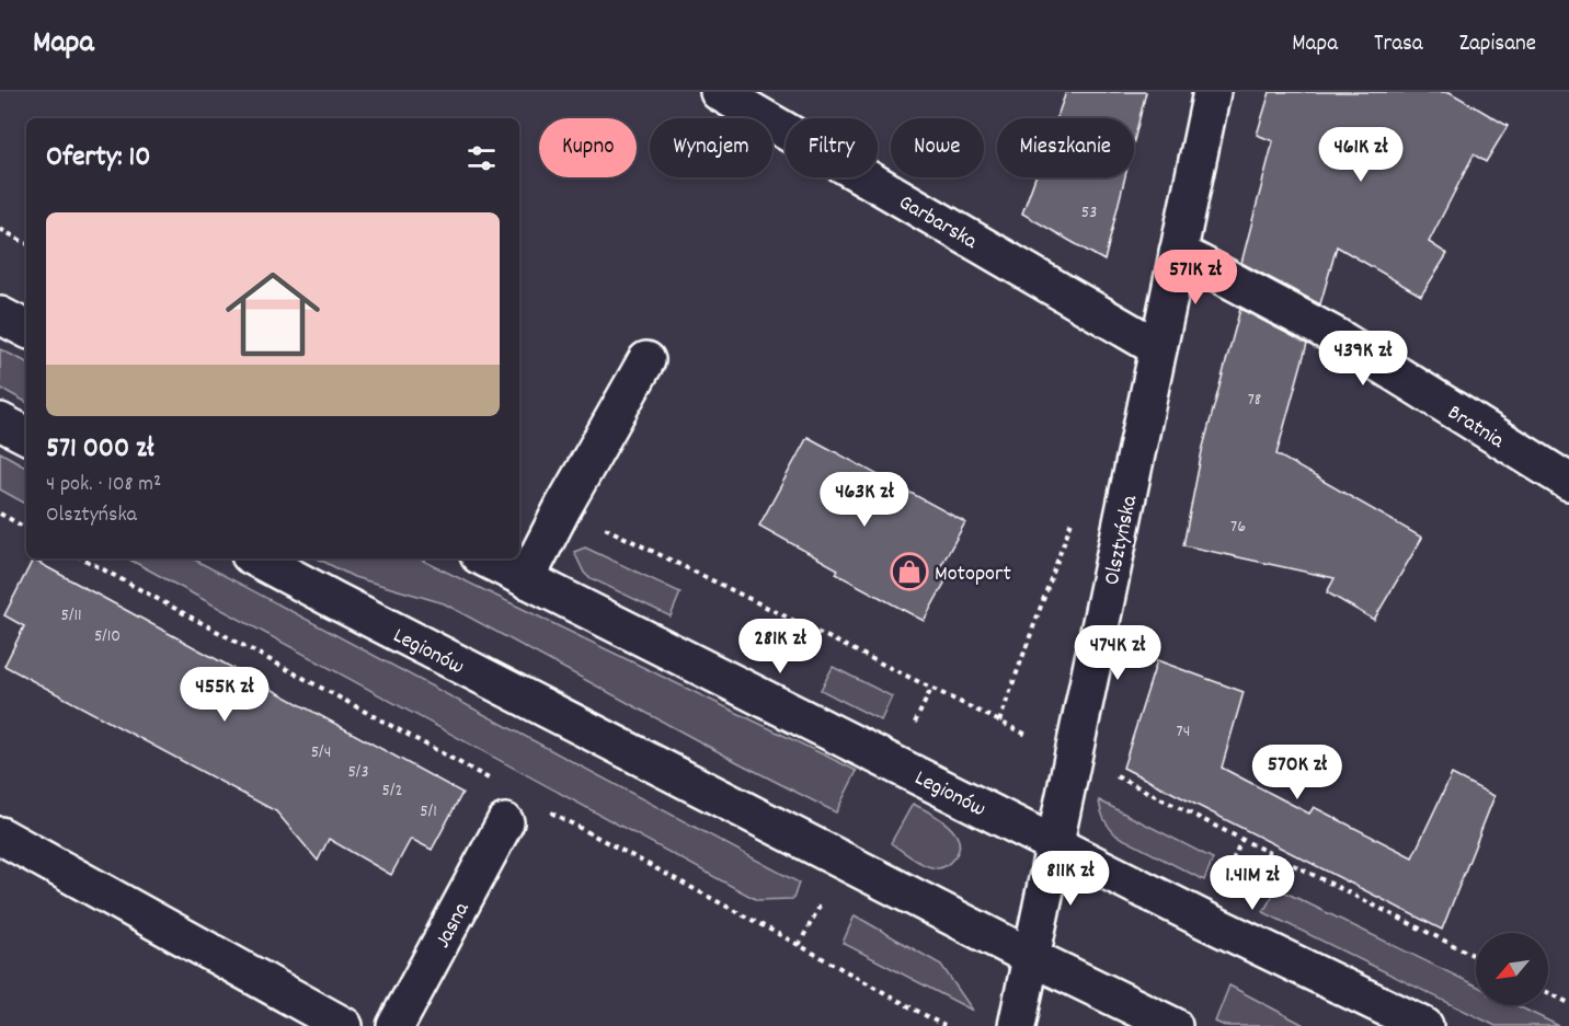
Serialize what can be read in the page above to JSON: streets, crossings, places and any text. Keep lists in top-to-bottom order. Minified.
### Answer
{"streets":{"street":["Garbarska","Bratnia","Olsztyńska","Legionów","Jasna"]},"crossings":[["Garbarska","Olsztyńska"],["Bratnia","Olsztyńska"],["Olsztyńska","Legionów"]],"places":{"shop":["Motoport"]},"house_numbers":["53","78","76","5/11","5/10","74","5/4","5/3","5/2","5/1"],"north":"bottom left","page":{"header":"Mapa","nav":["Mapa","Trasa","Zapisane"],"chip":["Kupno","Wynajem","Filtry","Nowe","Mieszkanie"],"heading":"Oferty: 10","price":["461K zł","571K zł","439K zł","463K zł","281K zł","474K zł","455K zł","570K zł","811K zł","1.41M zł"],"list":[{"name":"571 000 zł","note":"4 pok. · 108 m² · Olsztyńska"}]}}
